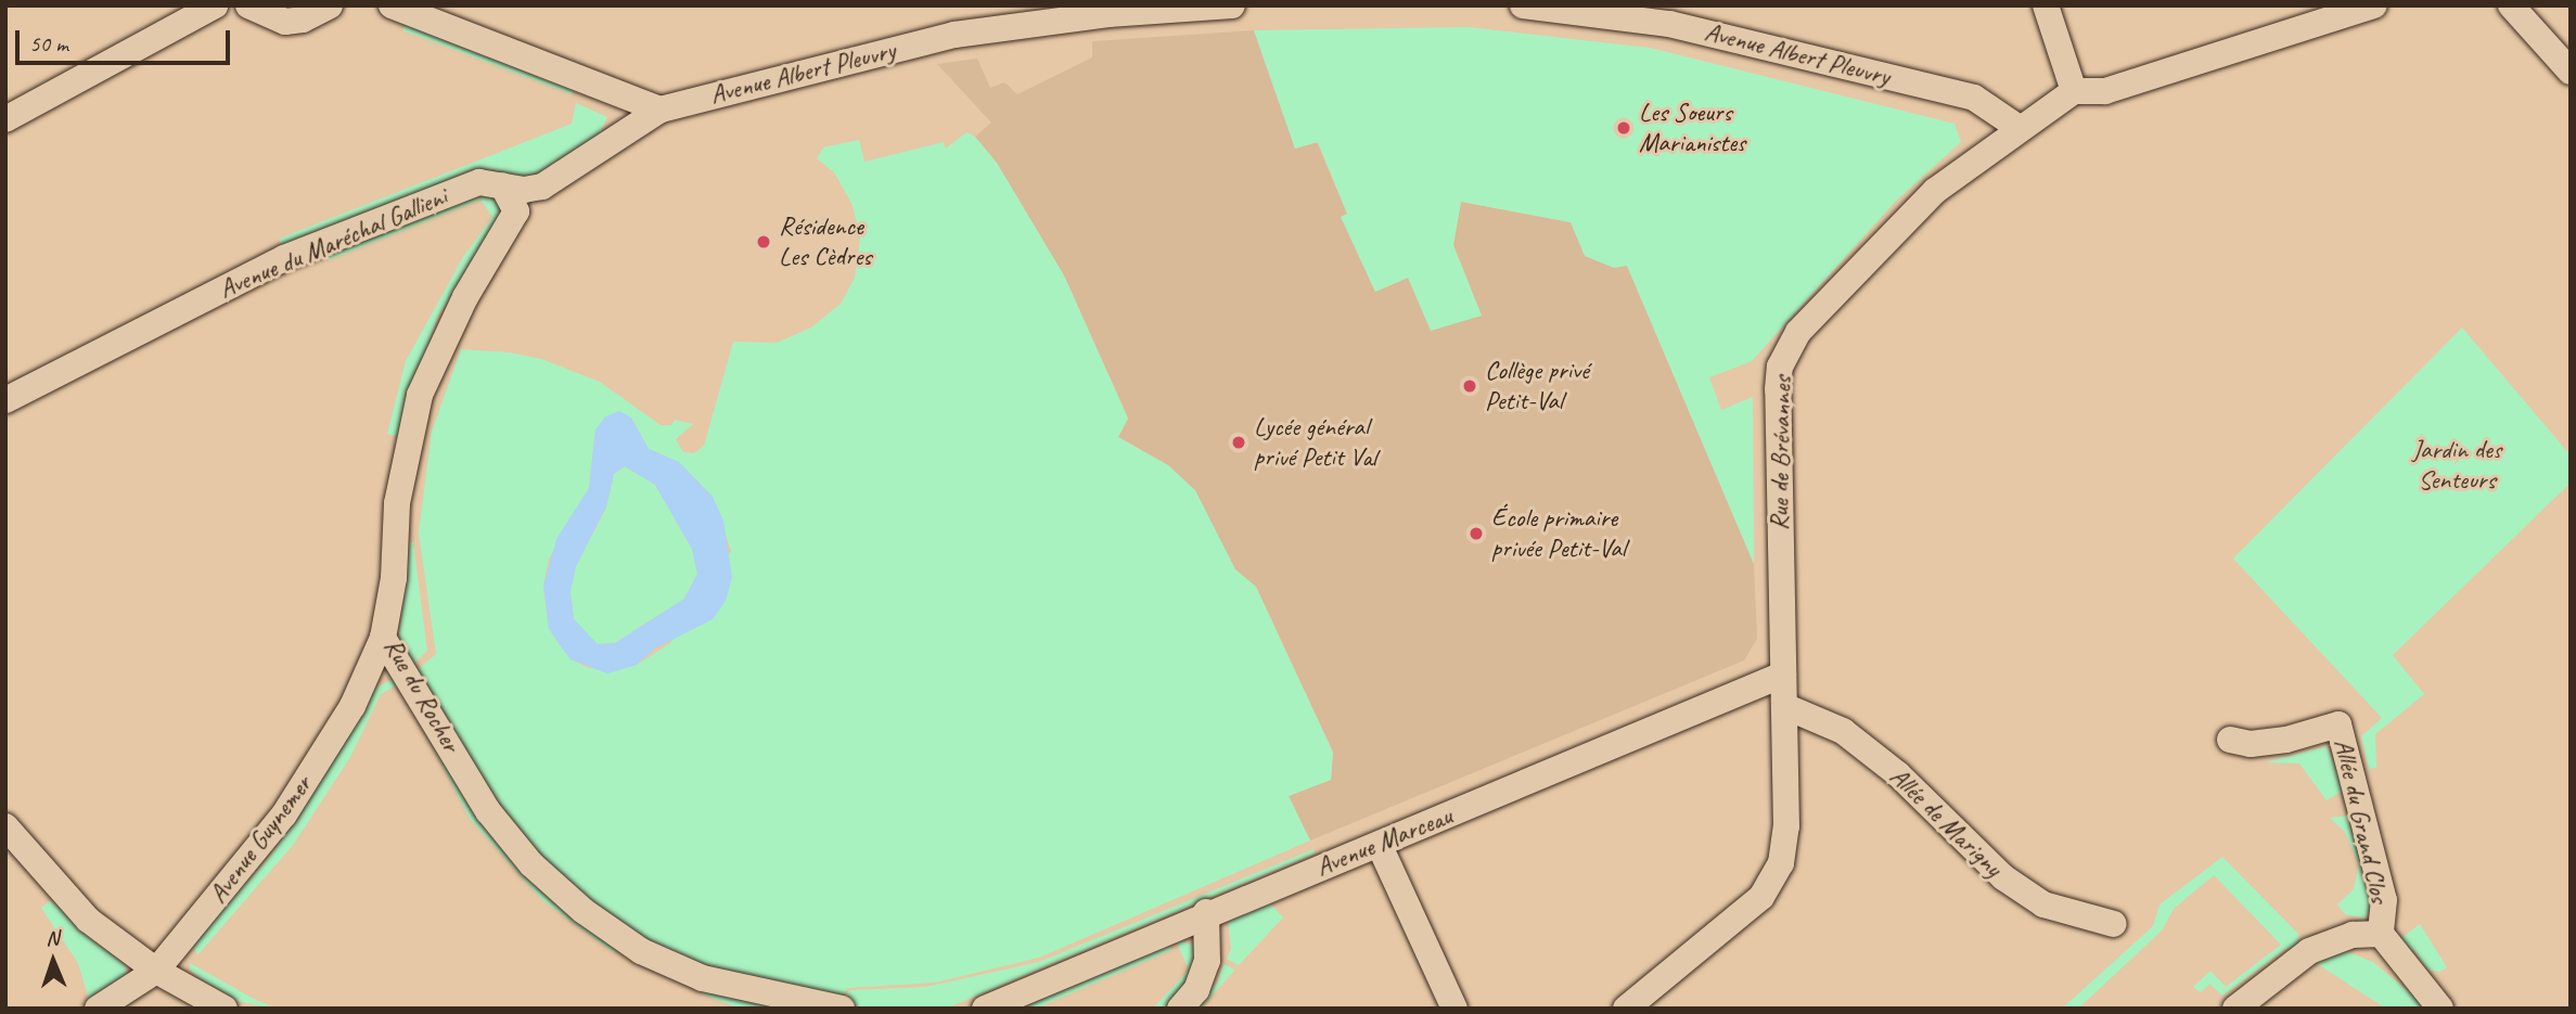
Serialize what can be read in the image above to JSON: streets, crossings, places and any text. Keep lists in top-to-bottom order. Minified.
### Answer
{"streets":{"street":["Avenue Albert Pleuvry","Avenue du Maréchal Gallieni","Rue de Brévannes","Rue du Rocher","Allée du Grand Clos","Allée de Marigny","Avenue Guynemer","Avenue Marceau"]},"crossings":[["Avenue Albert Pleuvry","Avenue du Maréchal Gallieni"],["Avenue Albert Pleuvry","Rue de Brévannes"],["Avenue du Maréchal Gallieni","Rue du Rocher"],["Rue de Brévannes","Allée de Marigny"],["Rue de Brévannes","Avenue Marceau"],["Rue du Rocher","Avenue Guynemer"]],"parks":["Jardin des Senteurs"],"places":["Les Soeurs Marianistes","Résidence Les Cèdres","Collège privé Petit-Val","Lycée général privé Petit Val","École primaire privée Petit-Val"],"scale_bar":"50 m","north":"top"}
